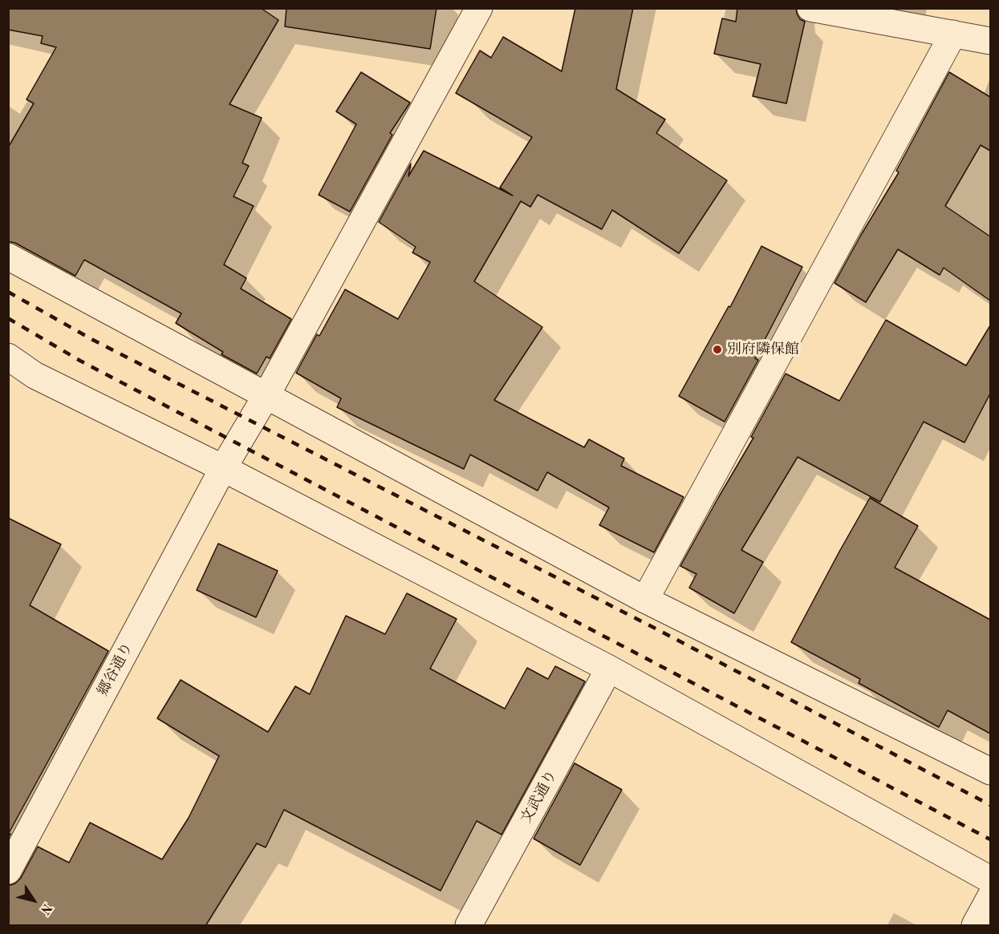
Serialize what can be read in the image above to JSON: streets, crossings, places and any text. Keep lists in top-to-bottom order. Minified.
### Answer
{"streets":{"street":["郷谷通り","文武通り"]},"places":["別府隣保館"],"north":"bottom right"}
